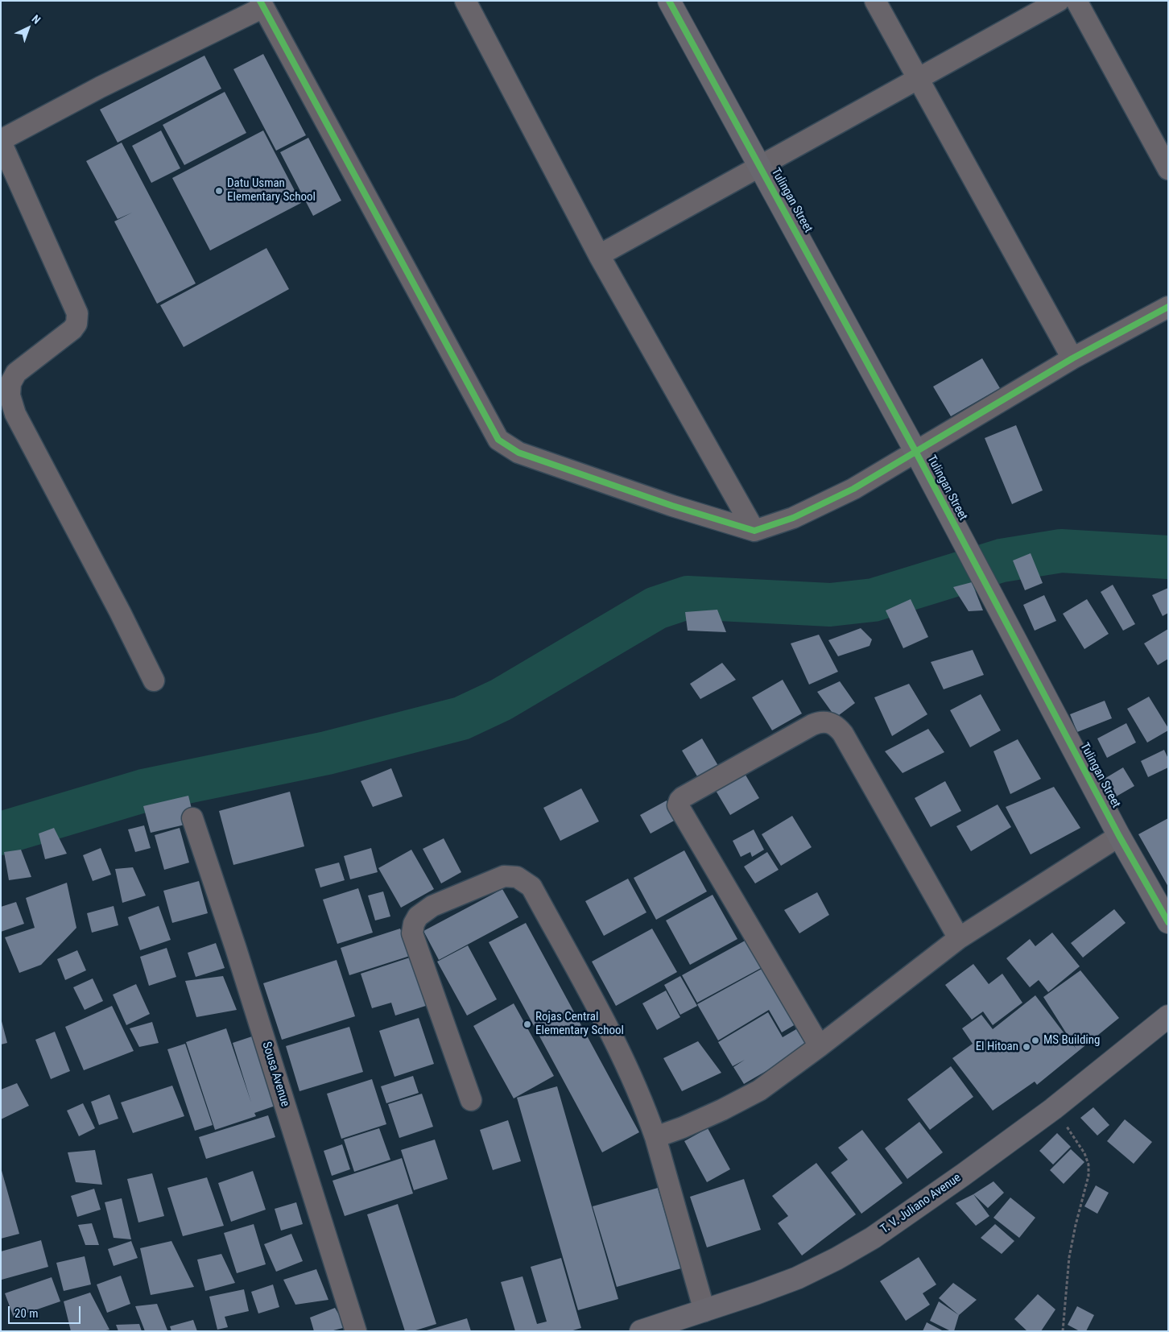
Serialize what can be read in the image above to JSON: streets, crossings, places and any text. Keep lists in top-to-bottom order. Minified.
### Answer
{"streets":{"street":["Tulingan Street","Sousa Avenue","T. V. Juliano Avenue"]},"places":["Datu Usman Elementary School","Rojas Central Elementary School","MS Building","El Hitoan"],"scale_bar":"20 m","north":"top right"}
